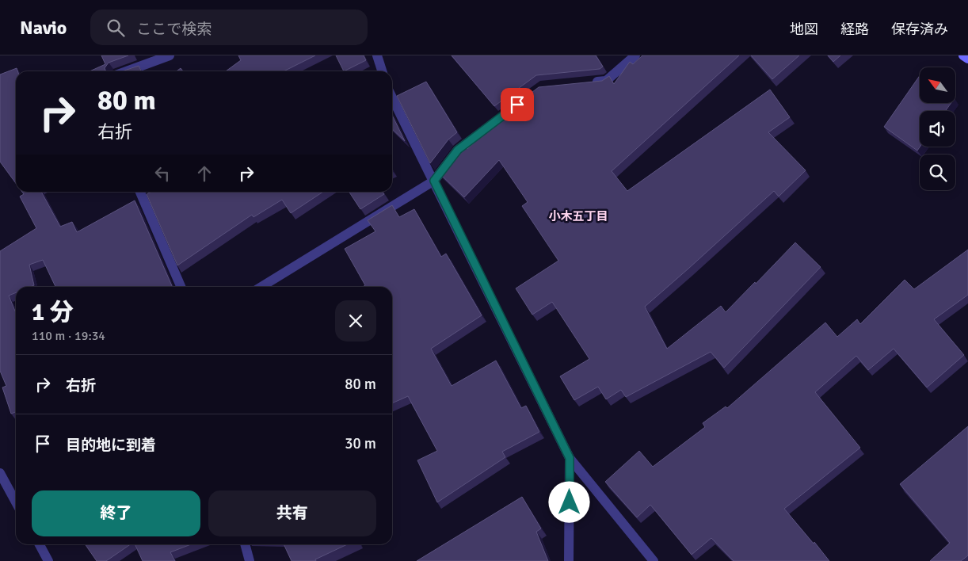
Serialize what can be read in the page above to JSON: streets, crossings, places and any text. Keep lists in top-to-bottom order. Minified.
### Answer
{"districts":["小木五丁目"],"north":"top left","page":{"header":"Navio","search":"ここで検索","nav":["地図","経路","保存済み"],"turn":["80 m","右折"],"heading":["1 分","110 m · 19:34"],"list":[{"name":"右折","value":"80 m"},{"name":"目的地に到着","value":"30 m"}],"buttons":["終了","共有"]}}
